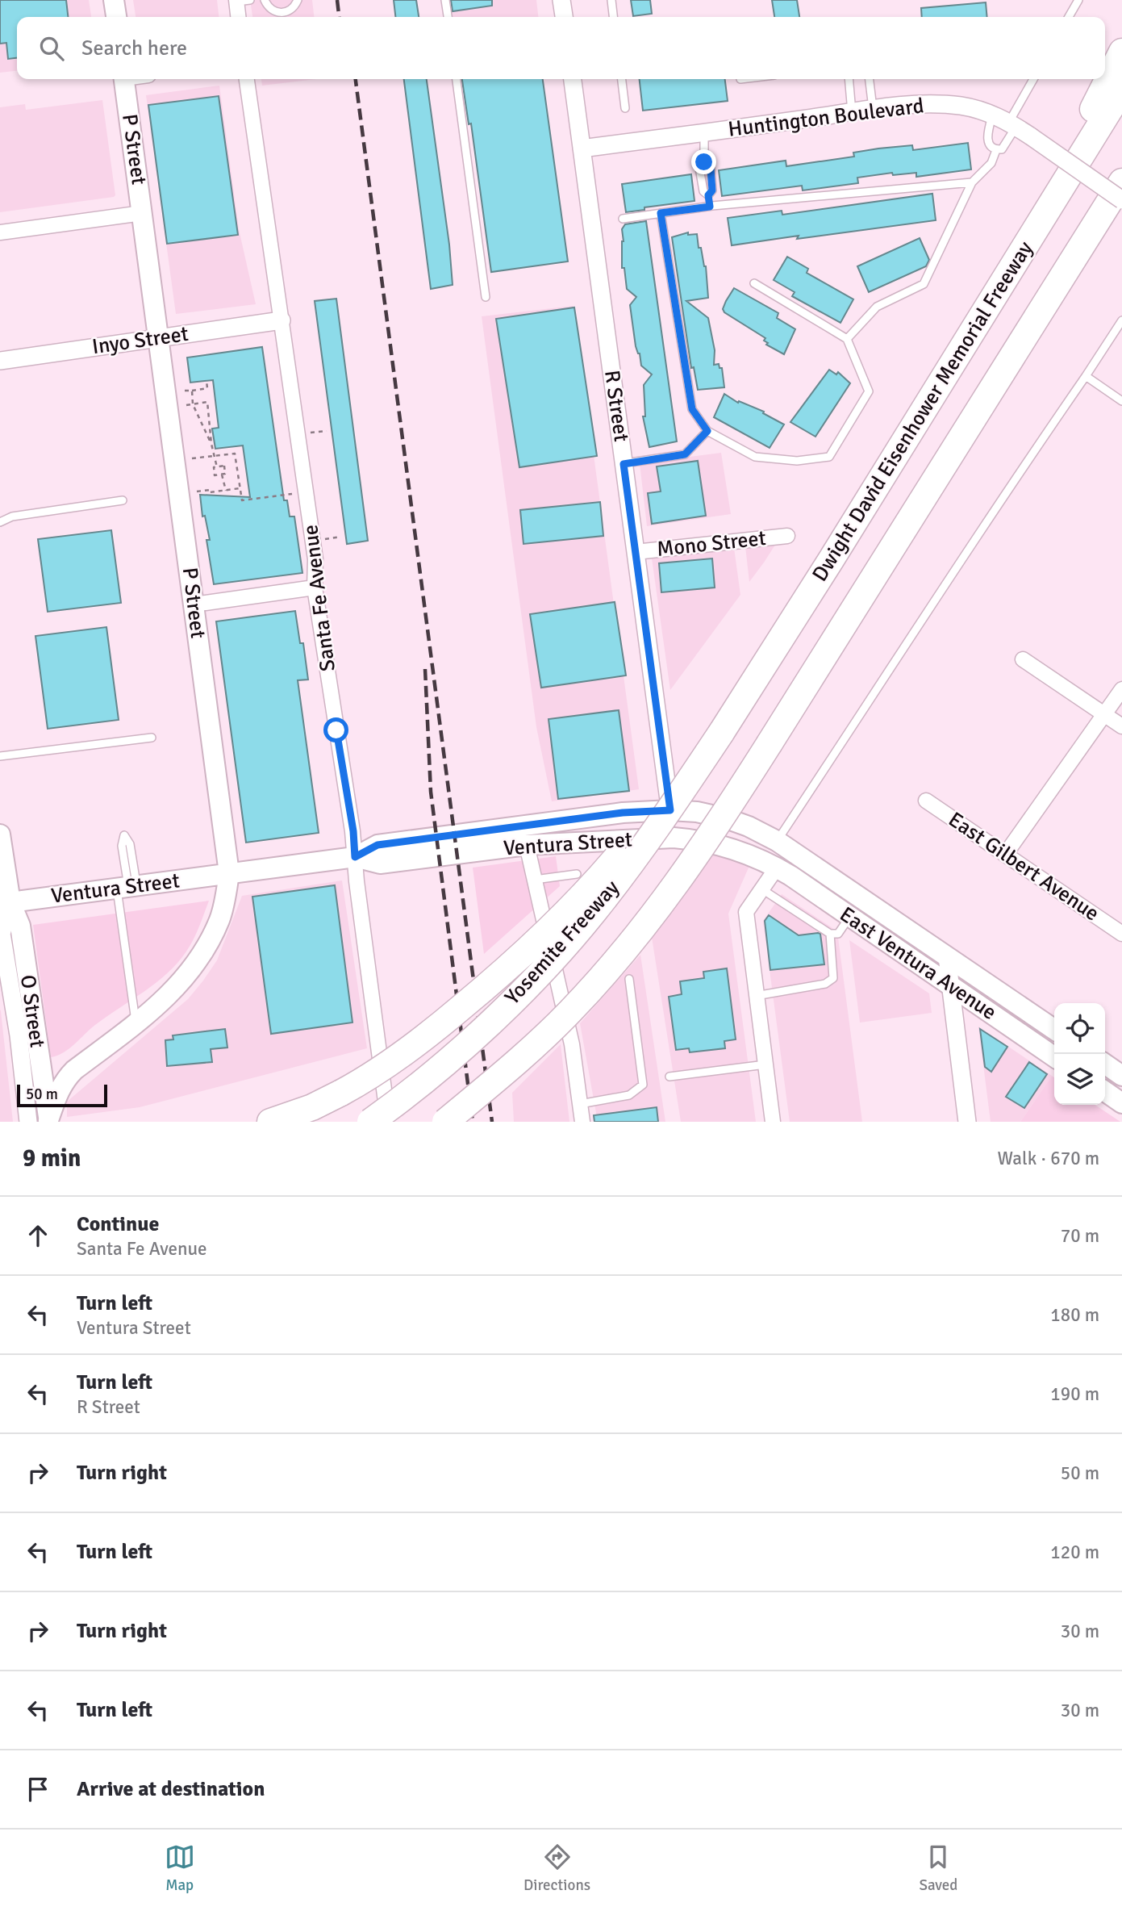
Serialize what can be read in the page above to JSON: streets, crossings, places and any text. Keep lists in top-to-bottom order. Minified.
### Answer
{"streets":{"highway":["Dwight David Eisenhower Memorial Freeway","Yosemite Freeway"],"main road":["P Street","Ventura Street","East Ventura Avenue","O Street"],"street":["Huntington Boulevard","Inyo Street","R Street","Mono Street","Santa Fe Avenue","East Gilbert Avenue"]},"crossings":[["Huntington Boulevard","R Street"],["P Street","Inyo Street"],["P Street","Ventura Street"],["P Street","O Street"],["Inyo Street","Santa Fe Avenue"],["R Street","Mono Street"],["R Street","Ventura Street"],["Dwight David Eisenhower Memorial Freeway","Yosemite Freeway"],["Santa Fe Avenue","Ventura Street"],["Ventura Street","East Ventura Avenue"],["Ventura Street","O Street"]],"scale_bar":"50 m","page":{"search":"Search here","scale":"50 m","heading":["9 min","Walk · 670 m"],"list":[["Continue","Santa Fe Avenue","70 m"],["Turn left","Ventura Street","180 m"],["Turn left","R Street","190 m"],["Turn right","50 m"],["Turn left","120 m"],["Turn right","30 m"],["Turn left","30 m"],"Arrive at destination"],"nav":["Map","Directions","Saved"]}}
